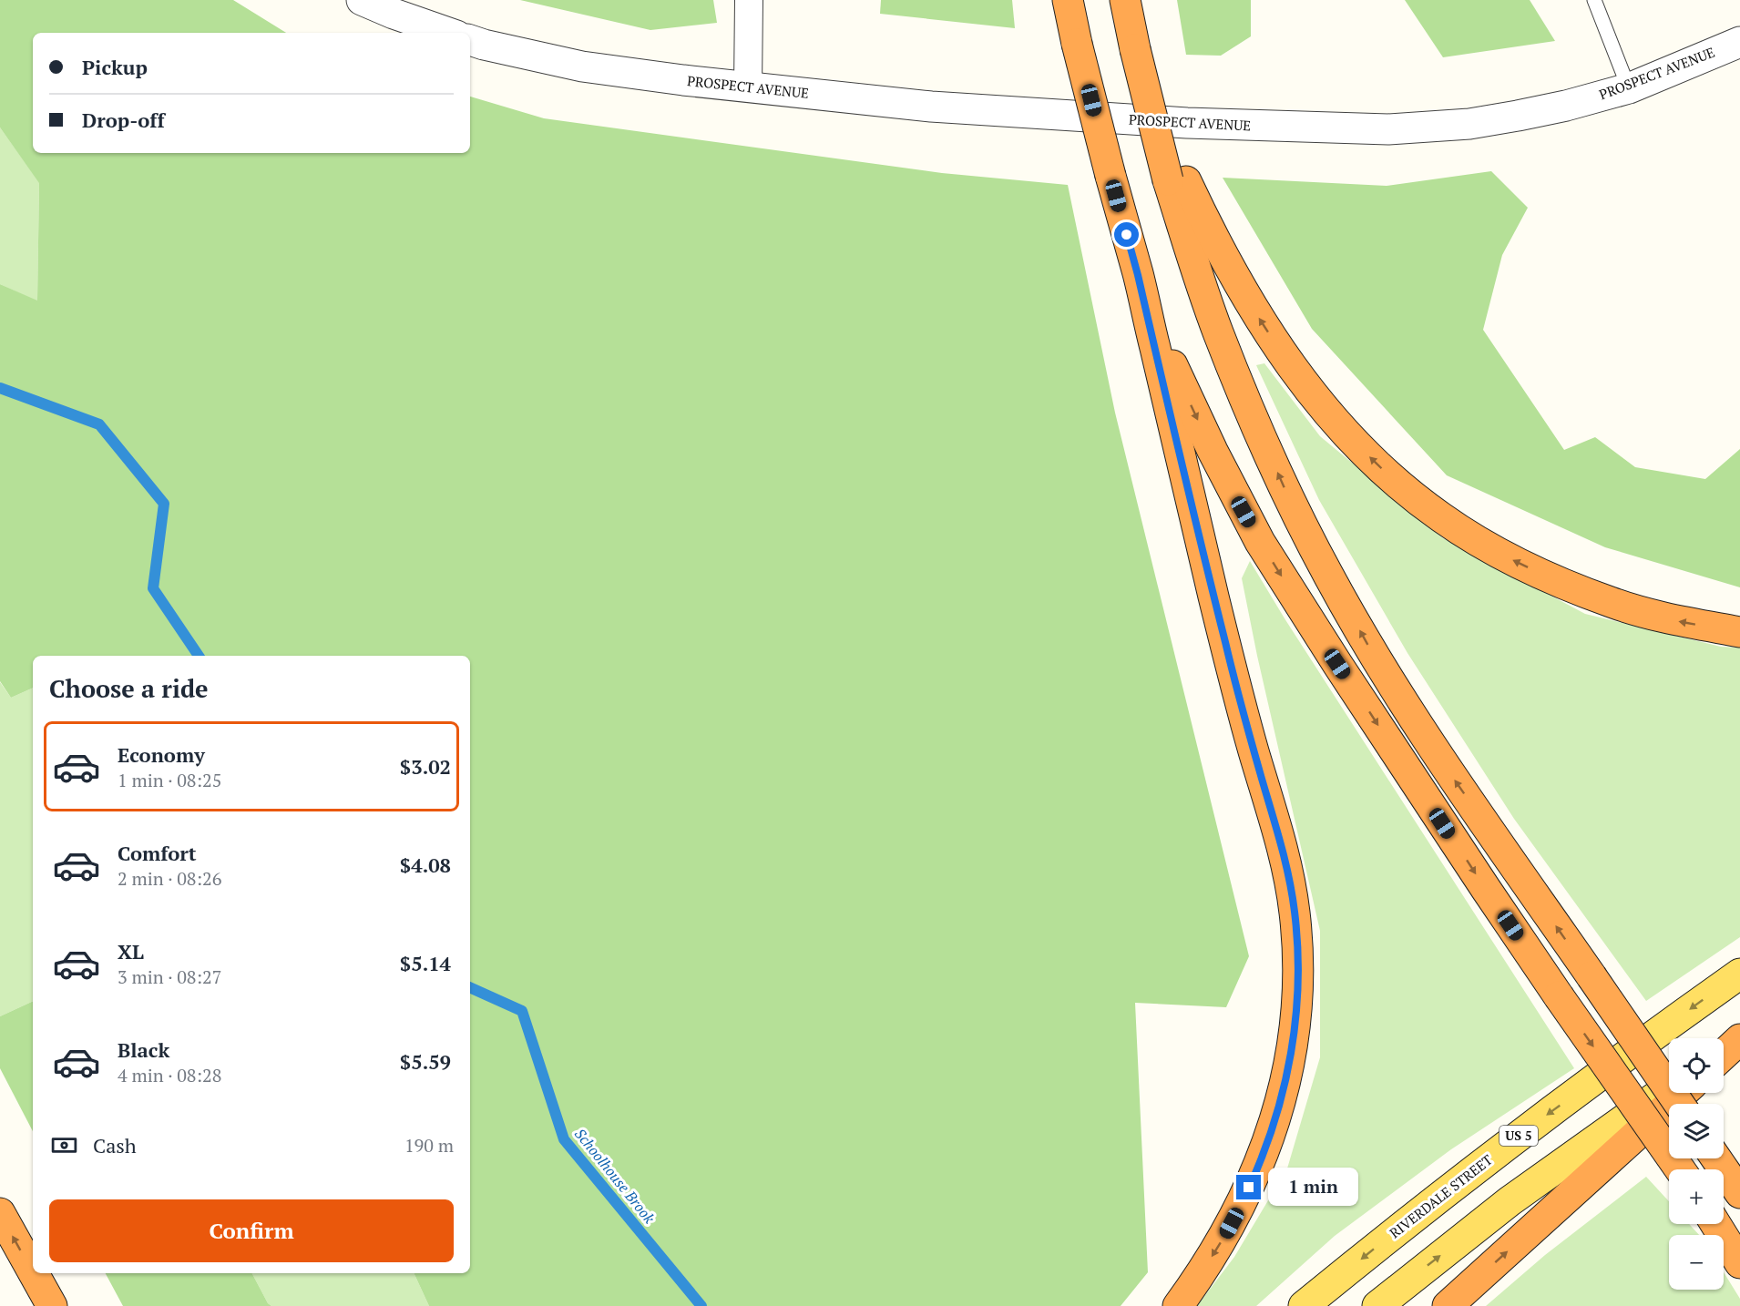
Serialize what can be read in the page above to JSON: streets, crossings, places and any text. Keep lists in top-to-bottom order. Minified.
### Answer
{"streets":{"main road":["US 5","RIVERDALE STREET"],"street":["PROSPECT AVENUE"]},"water":["Schoolhouse Brook"],"page":{"banner":["Pickup","Drop-off"],"heading":"Choose a ride","list":[{"name":"Economy","note":"1 min · 08:25","value":"$3.02"},{"name":"Comfort","note":"2 min · 08:26","value":"$4.08"},{"name":"XL","note":"3 min · 08:27","value":"$5.14"},{"name":"Black","note":"4 min · 08:28","value":"$5.59"}],"map_buttons":["+","−"],"pay":["Cash","190 m"],"bubble":"1 min","buttons":"Confirm"}}
